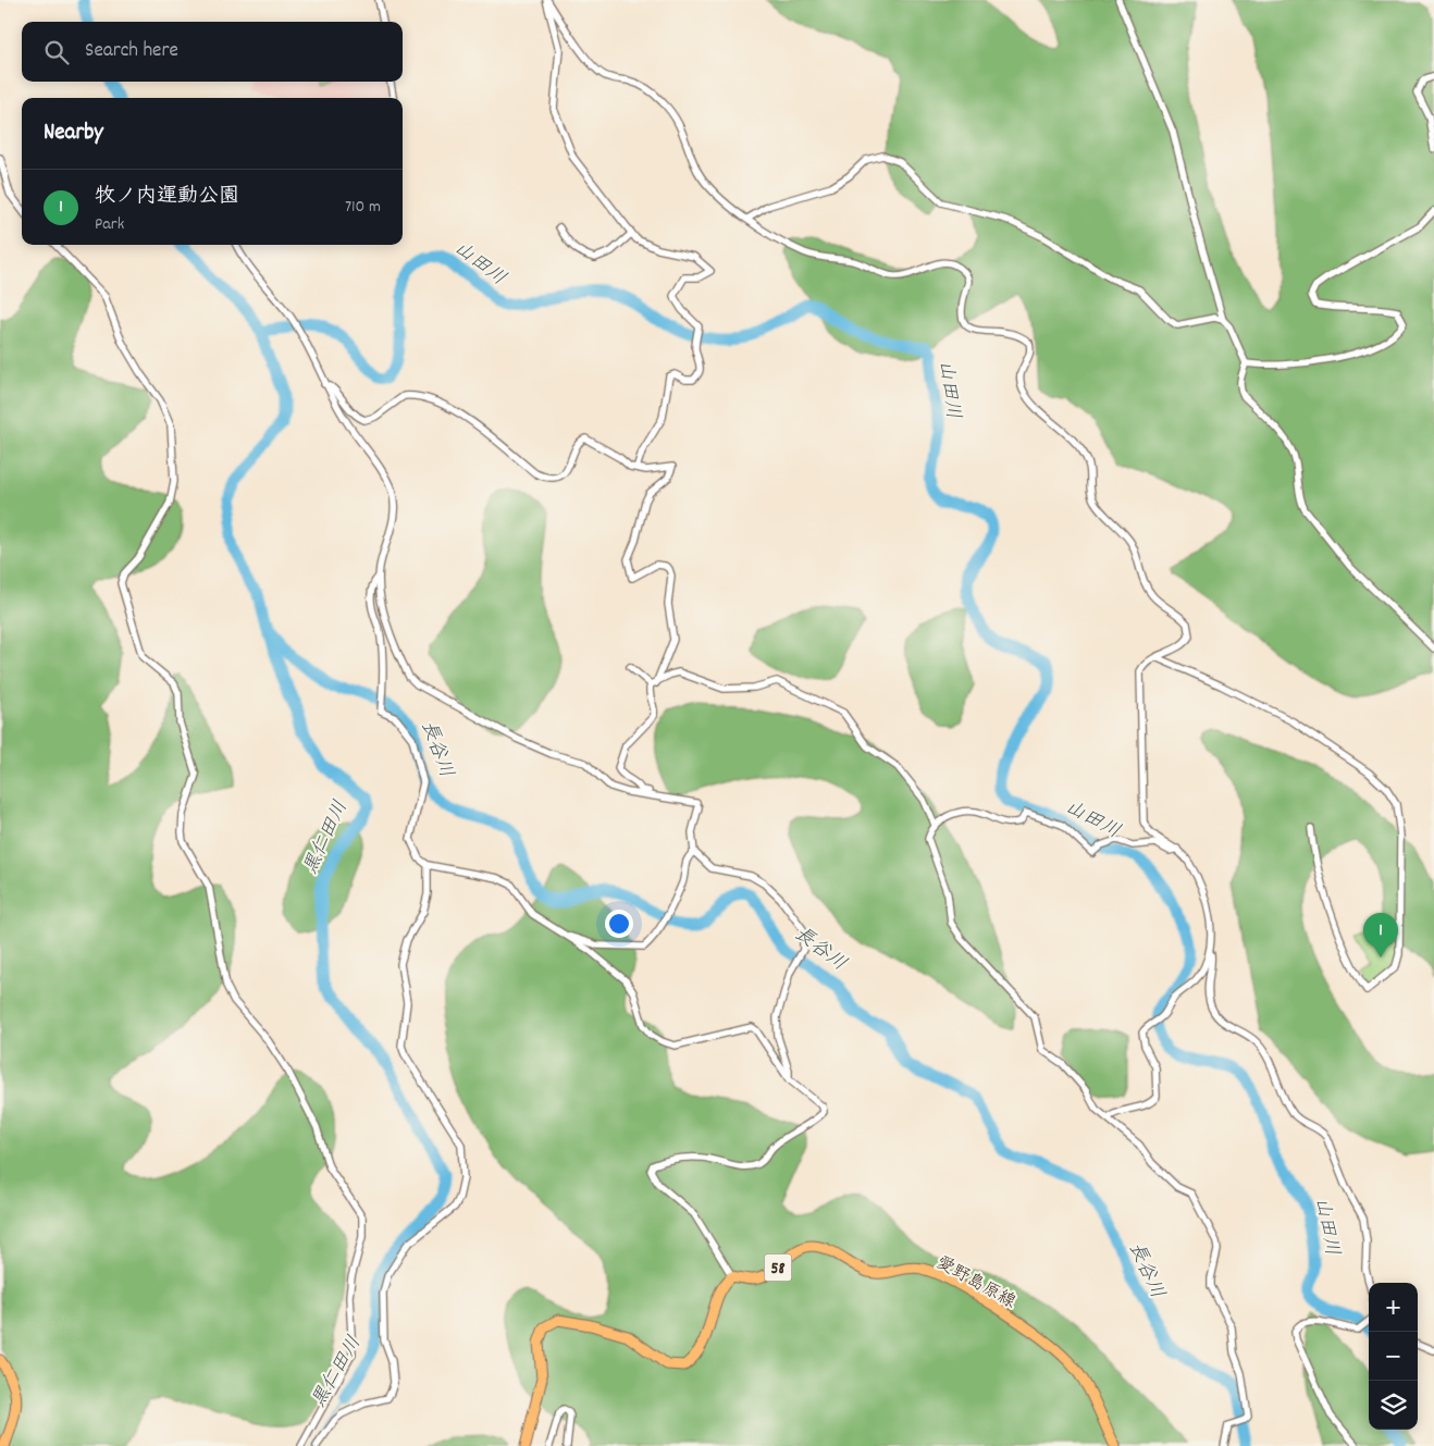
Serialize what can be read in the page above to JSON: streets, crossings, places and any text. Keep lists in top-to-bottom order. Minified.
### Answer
{"streets":{"main road":["58","愛野島原線"]},"water":["山田川","長谷川","黒仁田川"],"page":{"search":"Search here","heading":"Nearby","list":[{"mark":"1","name":"牧ノ内運動公園","note":"Park","value":"710 m"}],"pins":"1","map_buttons":["+","−"]}}
